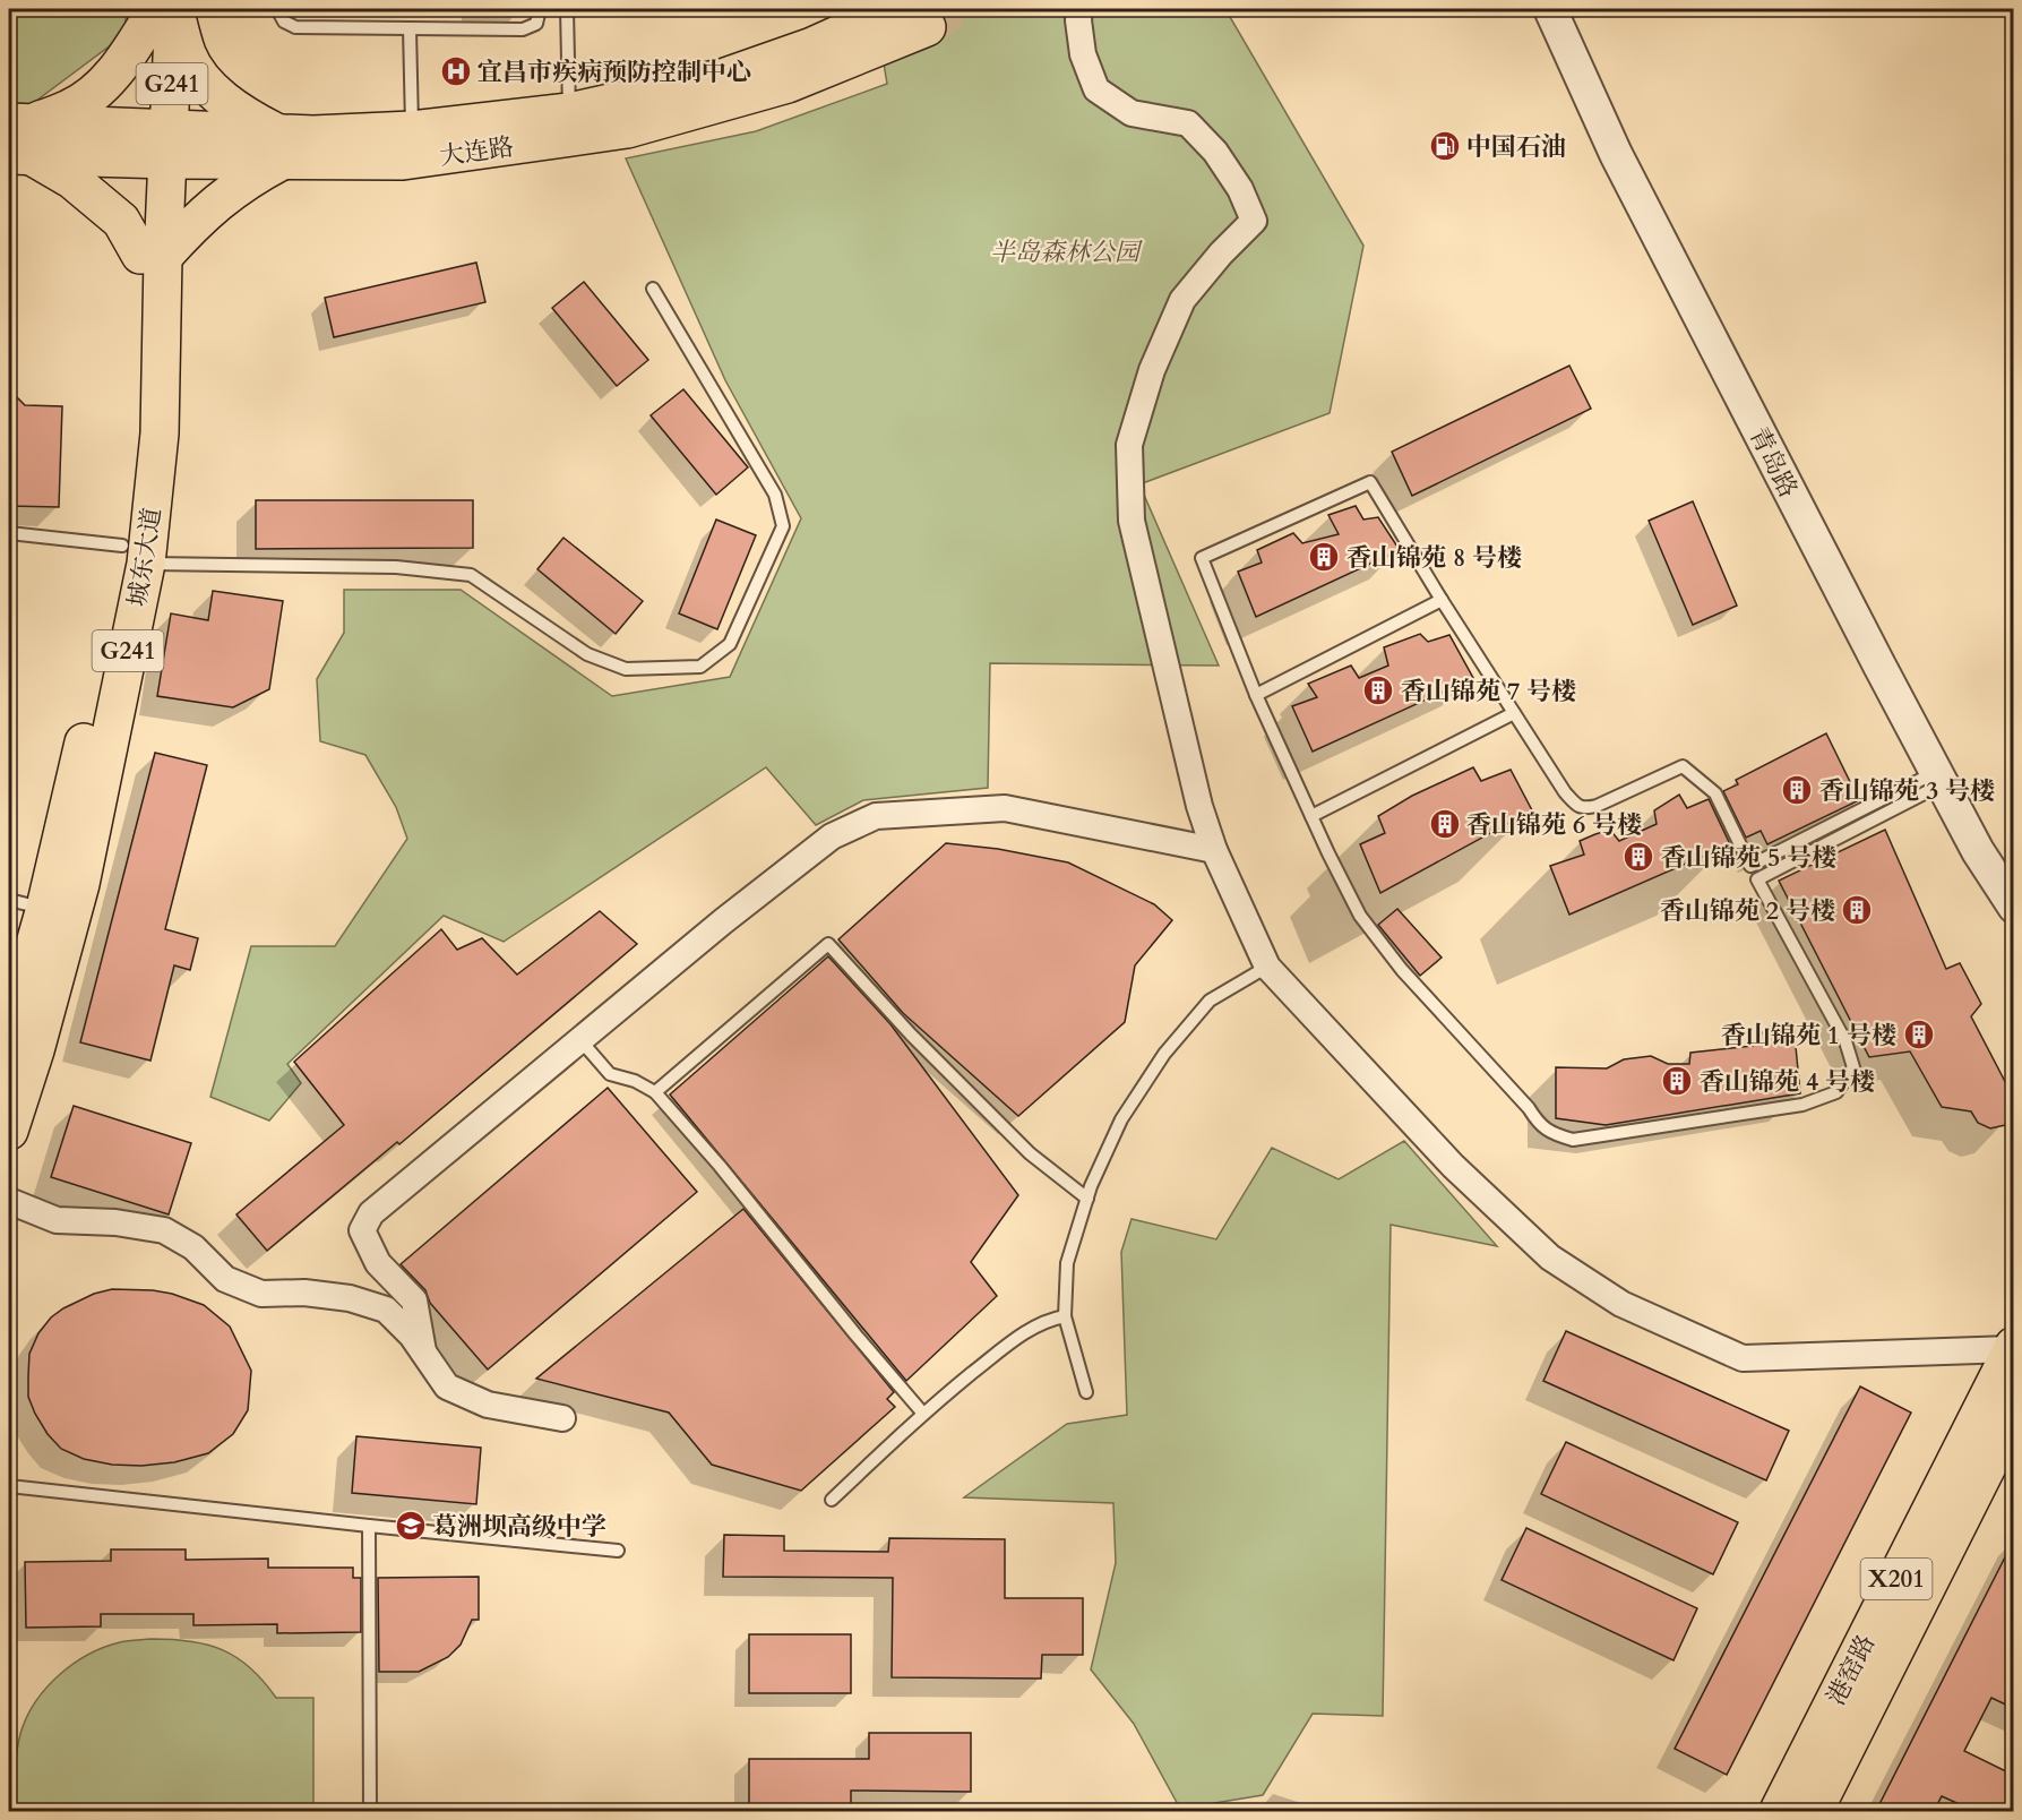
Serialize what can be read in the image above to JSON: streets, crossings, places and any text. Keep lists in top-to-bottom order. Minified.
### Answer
{"streets":{"main road":["G241","大连路","城东大道","X201","港窑路"],"street":["青岛路"]},"crossings":[["大连路","城东大道"]],"parks":["半岛森林公园"],"places":{"hospital":["宜昌市疾病预防控制中心"],"fuel station":["中国石油"],"building":["香山锦苑 8 号楼","香山锦苑 7 号楼","香山锦苑 3 号楼","香山锦苑 6 号楼","香山锦苑 5 号楼","香山锦苑 2 号楼","香山锦苑 1 号楼","香山锦苑 4 号楼"],"school or university":["葛洲坝高级中学"]}}
